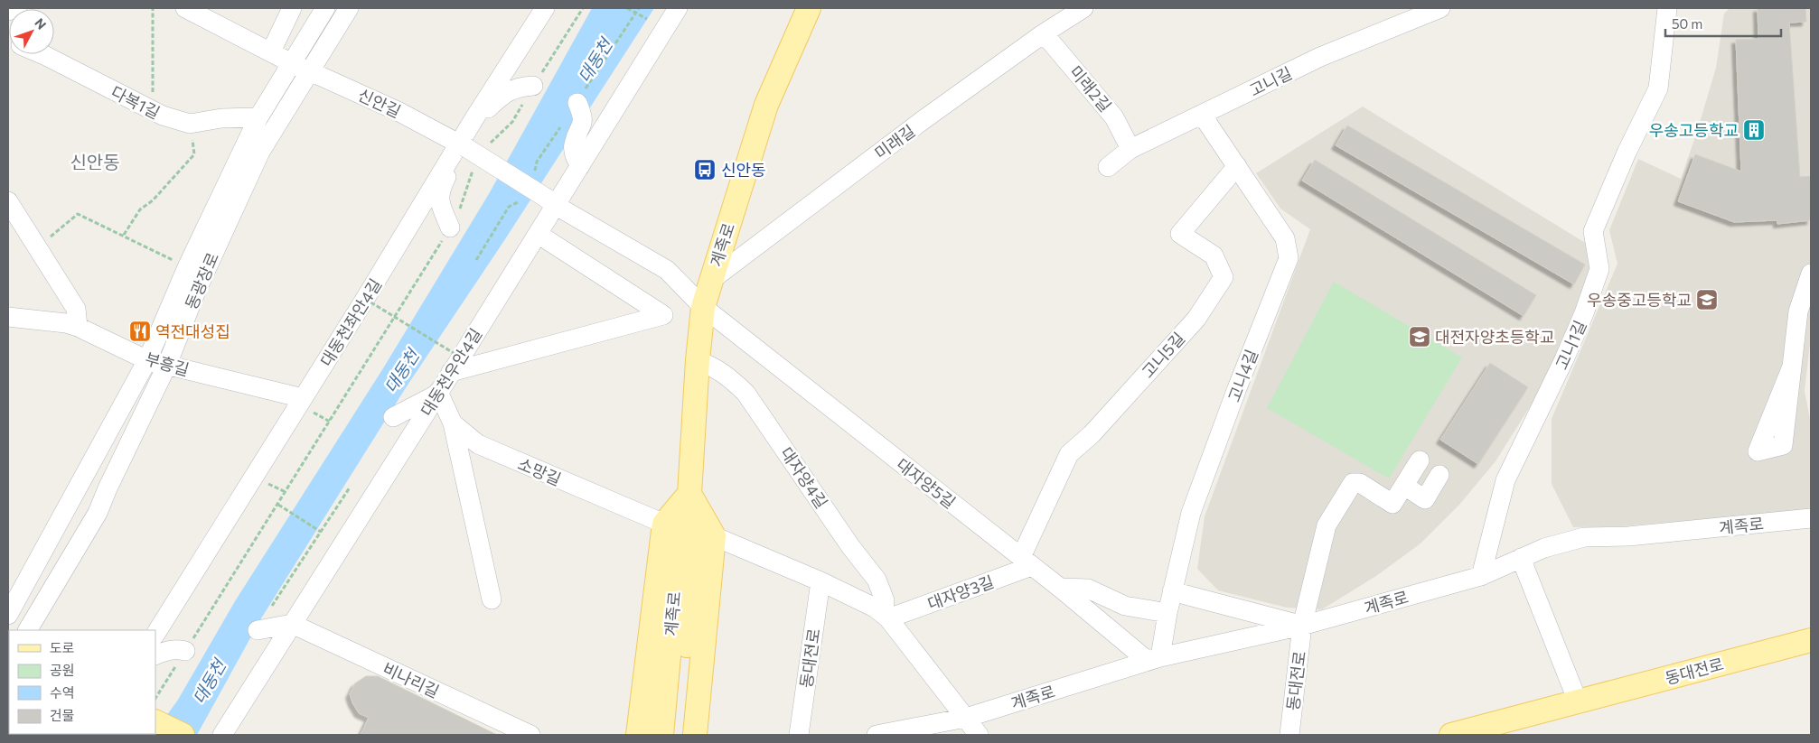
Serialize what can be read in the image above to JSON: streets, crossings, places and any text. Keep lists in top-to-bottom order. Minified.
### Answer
{"streets":{"main road":["계족로","동대전로"],"street":["고니길","미래2길","다복1길","신안길","미래길","동광장로","대동천좌안4길","고니1길","고니5길","부흥길","대동천우안4길","고니4길","소망길","대자양4길","대자양5길","대자양3길","비나리길"]},"crossings":[["고니길","미래2길"],["고니길","고니4길"],["미래2길","미래길"],["다복1길","동광장로"],["신안길","동광장로"],["신안길","대동천좌안4길"],["신안길","대동천우안4길"],["미래길","계족로"],["계족로","고니1길"],["계족로","고니4길"],["계족로","대자양4길"],["계족로","대자양5길"],["계족로","동대전로"],["동광장로","부흥길"],["대동천좌안4길","부흥길"],["고니5길","고니4길"],["고니5길","대자양5길"],["고니5길","대자양3길"],["대동천우안4길","소망길"],["대동천우안4길","비나리길"],["고니4길","대자양5길"],["대자양4길","대자양3길"],["대자양5길","대자양3길"]],"districts":["신안동"],"water":["대동천"],"places":{"building":["우송고등학교"],"bus stop":["신안동"],"school or university":["우송중고등학교","대전자양초등학교"],"restaurant":["역전대성집"]},"legend":["도로","공원","수역","건물"],"scale_bar":"50 m","north":"top right"}
